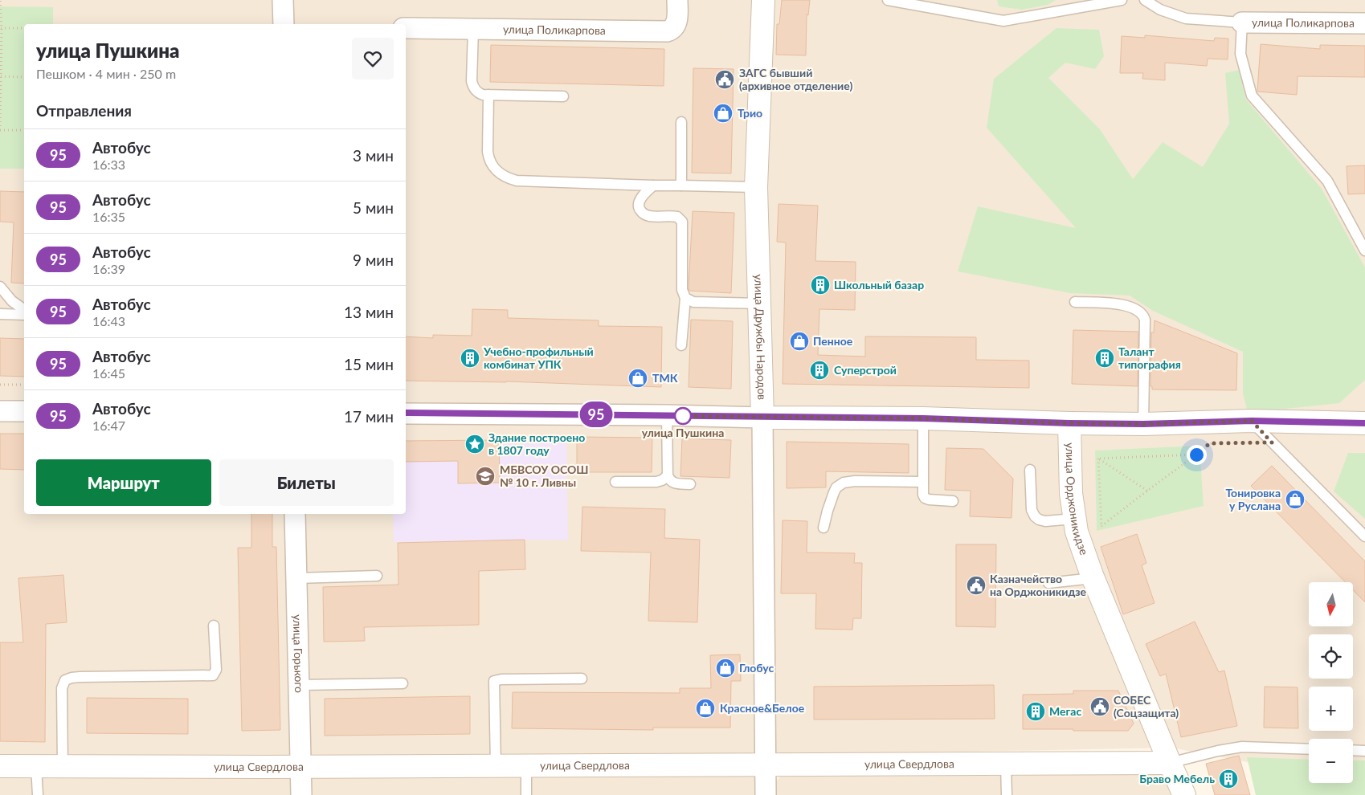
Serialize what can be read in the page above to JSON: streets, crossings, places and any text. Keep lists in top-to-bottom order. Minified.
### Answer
{"streets":{"main road":["улица Дружбы Народов","улица Орджоникидзе","улица Свердлова"],"street":["улица Поликарпова","улица Горького"]},"crossings":[["улица Дружбы Народов","улица Свердлова"],["улица Орджоникидзе","улица Свердлова"],["улица Горького","улица Свердлова"]],"places":{"public building":["ЗАГС бывший (архивное отделение)","Казначейство на Орджоникидзе","СОБЕС (Соцзащита)"],"shop":["Трио","Пенное","ТМК","Тонировка у Руслана","Глобус","Красное&Белое"],"building":["Школьный базар","Учебно-профильный комбинат УПК","Талант типография","Суперстрой","Мегас","Браво Мебель"],"other":["улица Пушкина"],"place":["Здание построено в 1807 году"],"school or university":["МБВСОУ ОСОШ № 10 г. Ливны"]},"lines":["bus line 95"],"north":"bottom","page":{"on_map":"95","heading":[["улица Пушкина","Пешком · 4 мин · 250 m"],"Отправления"],"list":[{"mark":"95","name":"Автобус","note":"16:33","value":"3 мин"},{"mark":"95","name":"Автобус","note":"16:35","value":"5 мин"},{"mark":"95","name":"Автобус","note":"16:39","value":"9 мин"},{"mark":"95","name":"Автобус","note":"16:43","value":"13 мин"},{"mark":"95","name":"Автобус","note":"16:45","value":"15 мин"},{"mark":"95","name":"Автобус","note":"16:47","value":"17 мин"}],"buttons":["Маршрут","Билеты"],"map_buttons":["+","−"]}}
